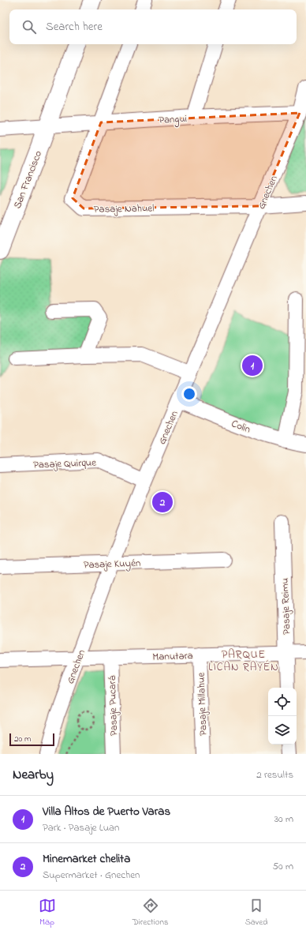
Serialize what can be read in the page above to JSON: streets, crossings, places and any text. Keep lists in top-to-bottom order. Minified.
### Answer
{"streets":{"main road":["San Francisco"],"street":["Pangui","Gnechen","Pasaje Nahuel","Colin","Pasaje Quirque","Pasaje Kuyén","Pasaje Reimu","Manutara","Pasaje Millahue","Pasaje Pucará"]},"crossings":[["Pangui","San Francisco"],["Pangui","Gnechen"],["Pangui","Pasaje Nahuel"],["Gnechen","Pasaje Nahuel"],["Gnechen","Colin"],["Gnechen","Pasaje Quirque"],["Gnechen","Pasaje Kuyén"],["Gnechen","Manutara"],["Pasaje Reimu","Manutara"],["Manutara","Pasaje Millahue"],["Manutara","Pasaje Pucará"]],"districts":["PARQUE LICAN RAYÉN"],"scale_bar":"20 m","page":{"search":"Search here","pins":["1","2"],"scale":"20 m","heading":["Nearby","2 results"],"list":[{"mark":"1","name":"Villa Altos de Puerto Varas","note":"Park · Pasaje Luan","value":"30 m"},{"mark":"2","name":"Minemarket chelita","note":"Supermarket · Gnechen","value":"50 m"}],"nav":["Map","Directions","Saved"]}}
